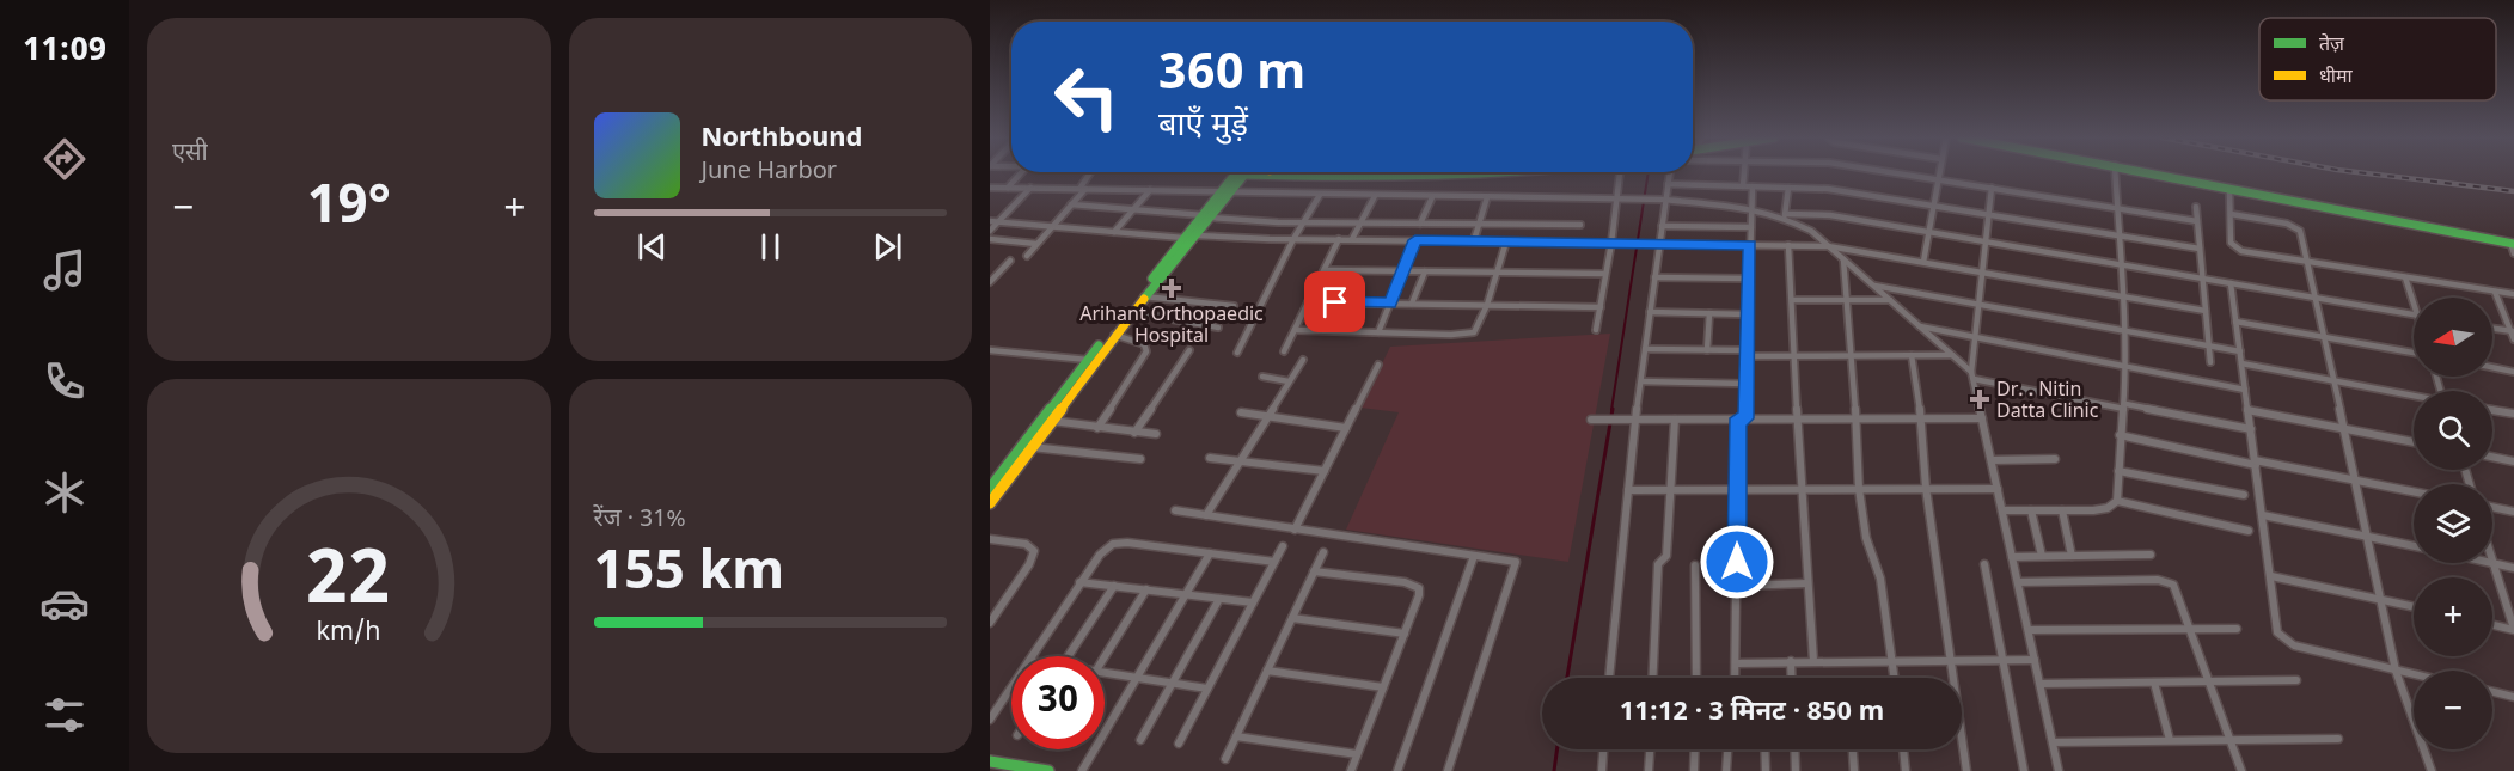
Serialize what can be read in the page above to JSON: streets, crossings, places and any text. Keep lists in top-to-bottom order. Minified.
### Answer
{"places":{"health":["Arihant Orthopaedic Hospital","Dr. . Nitin Datta Clinic"]},"legend":["तेज़","धीमा"],"north":"left","page":{"tabs":"11:09","tile":["एसी",["रेंज · 31%","155 km"]],"turn":["360 m","बाएँ मुड़ें"],"song":["Northbound","June Harbor"],"heat":["−","19°","+"],"map_buttons":["+","−"],"limit":"30","trip":"11:12 · 3 मिनट · 850 m","gauge":["22","km/h"]}}
